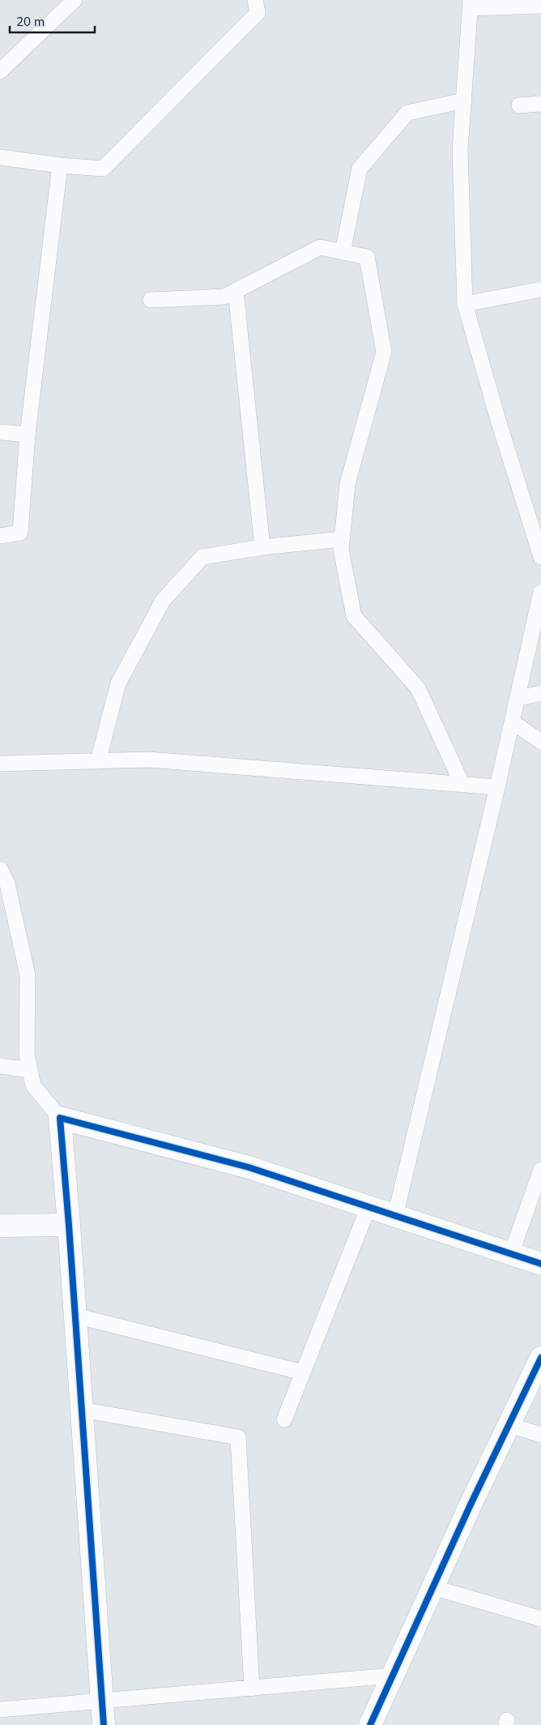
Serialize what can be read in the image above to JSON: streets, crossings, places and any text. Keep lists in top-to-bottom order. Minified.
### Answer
{"scale_bar":"20 m"}
